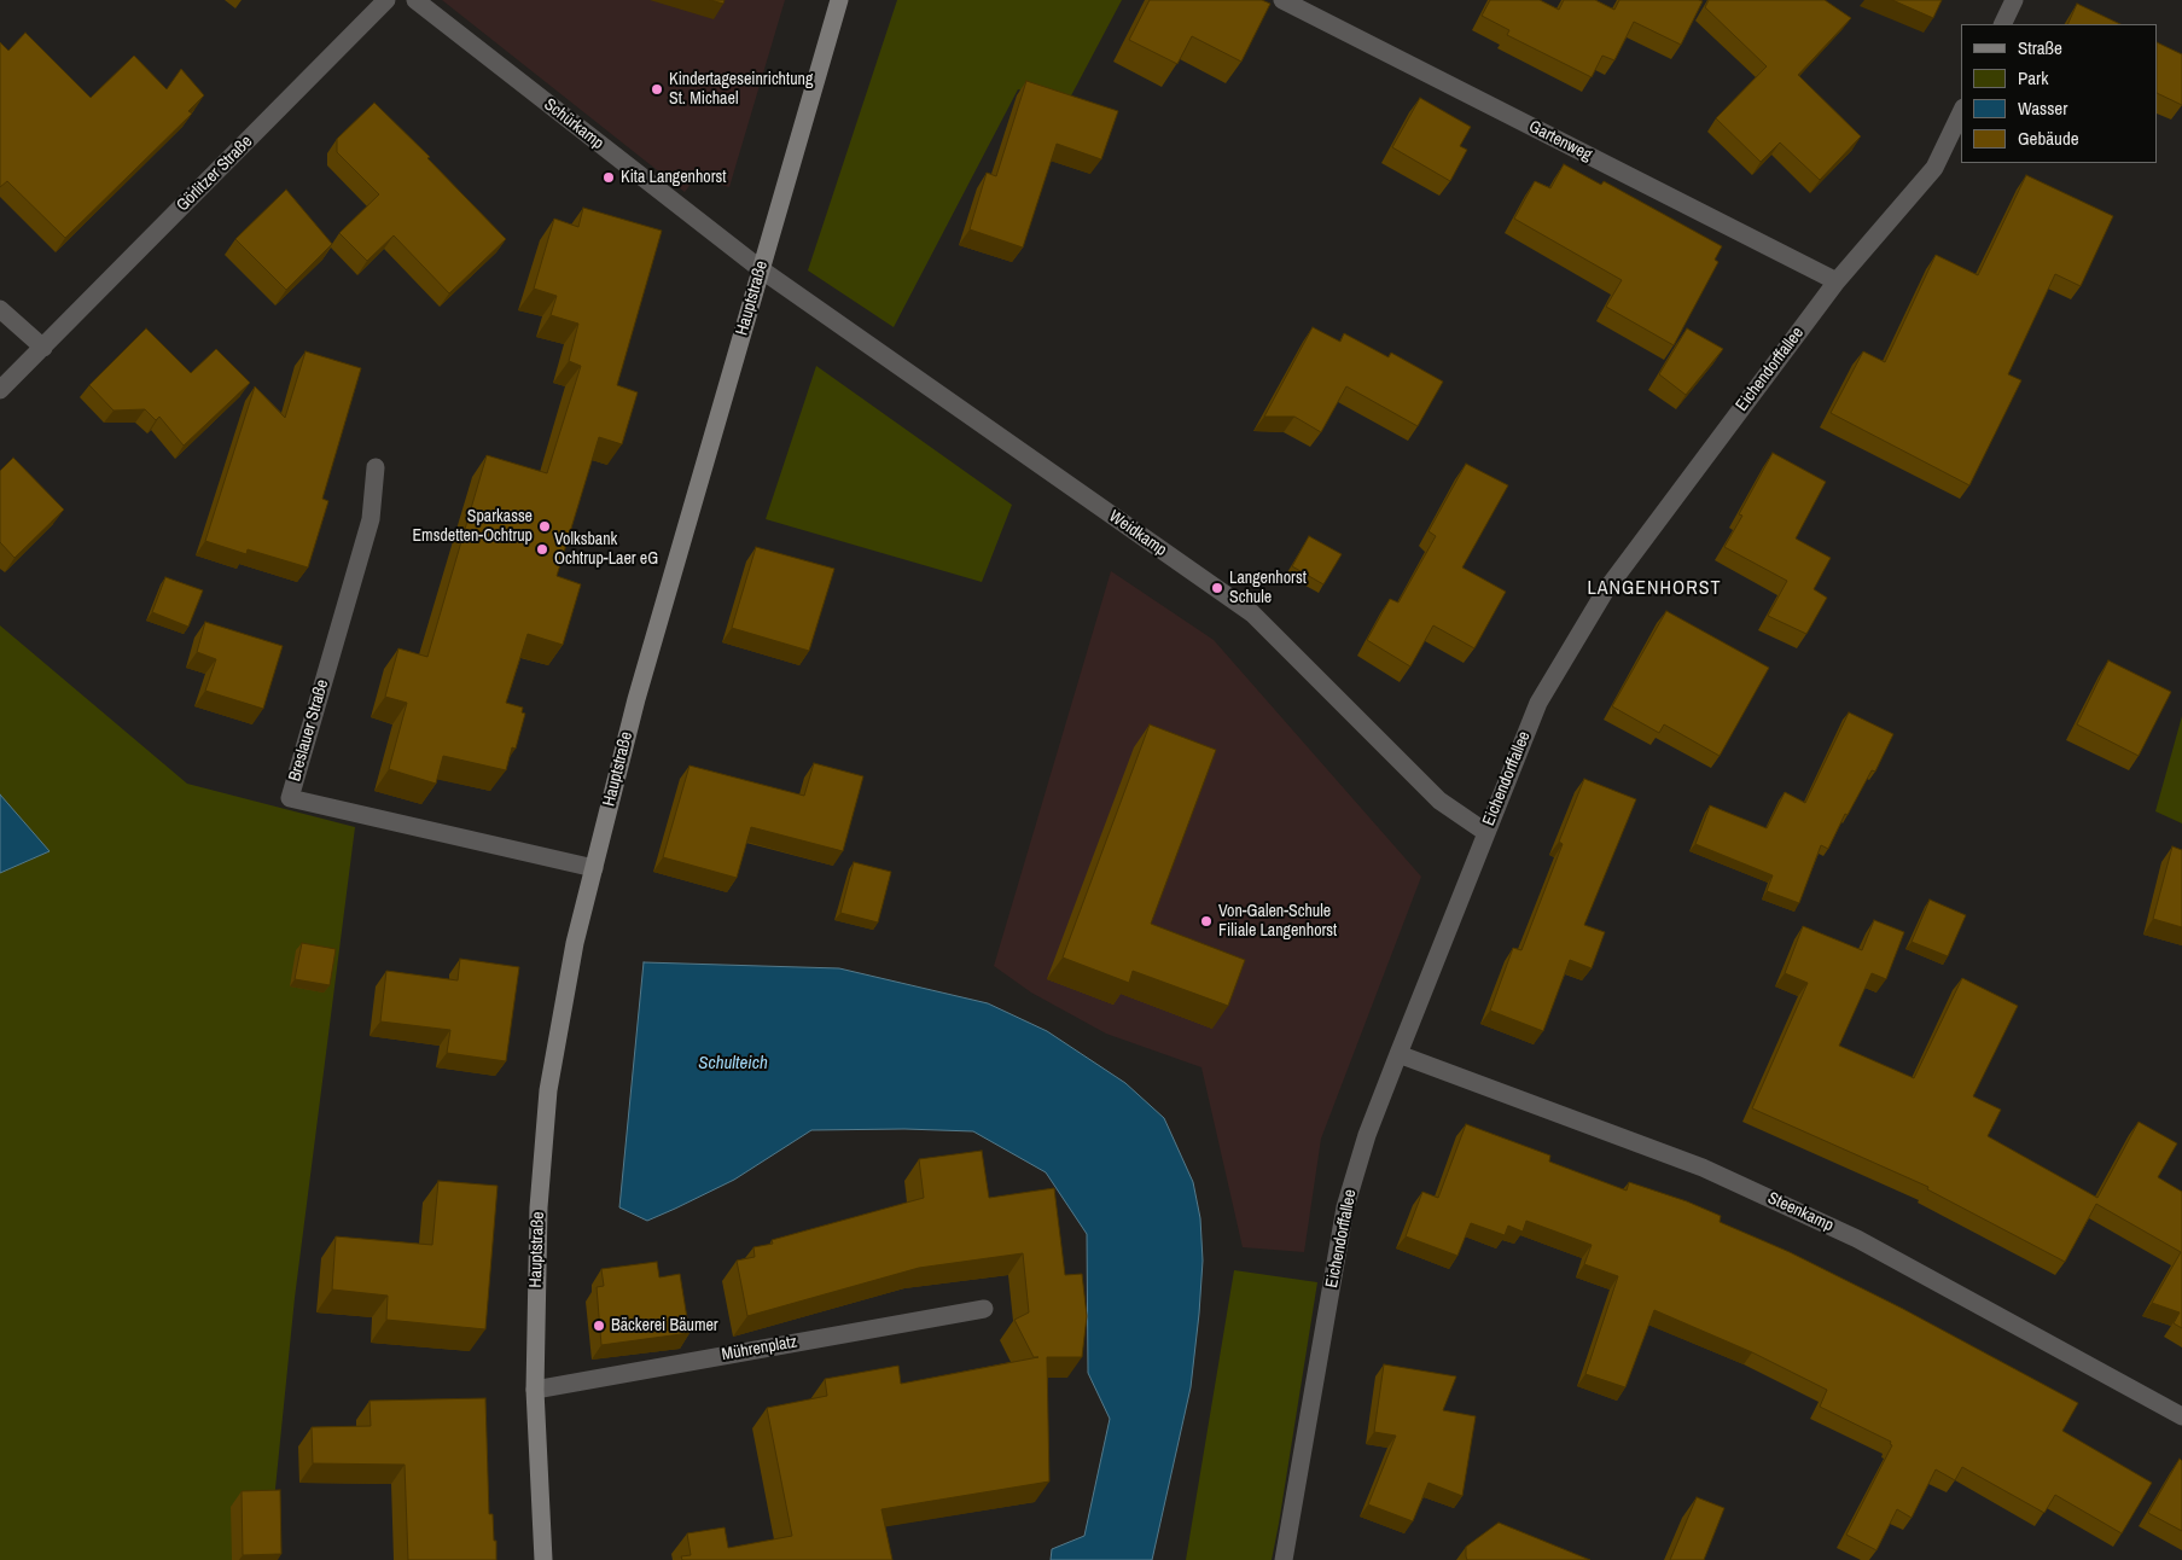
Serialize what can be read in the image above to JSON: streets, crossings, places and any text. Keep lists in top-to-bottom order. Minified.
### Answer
{"streets":{"main road":["Hauptstraße"],"street":["Schürkamp","Gartenweg","Görlitzer Straße","Eichendorffallee","Weidkamp","Breslauer Straße","Steenkamp","Mührenplatz"]},"crossings":[["Schürkamp","Hauptstraße"],["Schürkamp","Weidkamp"],["Gartenweg","Eichendorffallee"],["Hauptstraße","Weidkamp"],["Hauptstraße","Breslauer Straße"],["Hauptstraße","Mührenplatz"],["Eichendorffallee","Weidkamp"],["Eichendorffallee","Steenkamp"]],"districts":["LANGENHORST"],"water":["Schulteich"],"places":["Kindertageseinrichtung St. Michael","Kita Langenhorst","Sparkasse Emsdetten-Ochtrup","Volksbank Ochtrup-Laer eG","Langenhorst Schule","Von-Galen-Schule Filiale Langenhorst","Bäckerei Bäumer"],"legend":["Straße","Park","Wasser","Gebäude"]}
